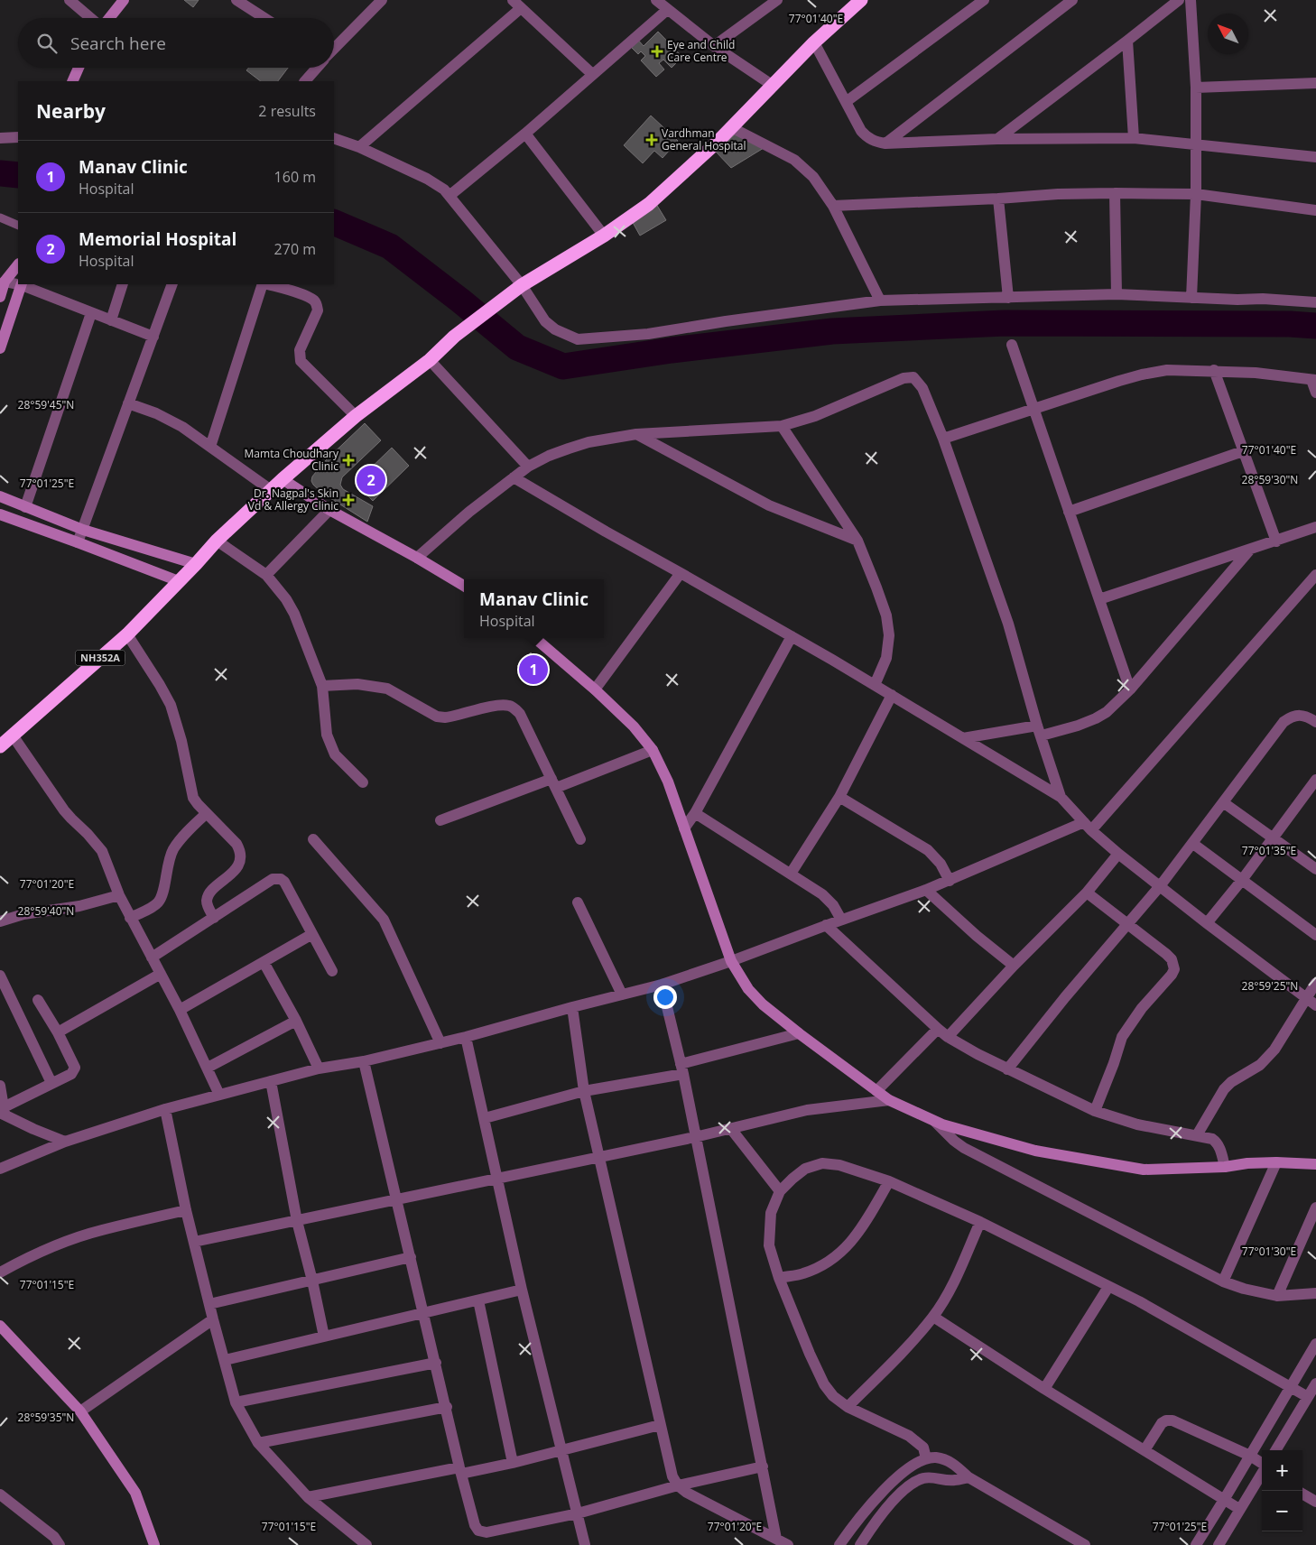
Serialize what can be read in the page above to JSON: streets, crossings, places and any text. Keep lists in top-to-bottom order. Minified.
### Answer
{"streets":{"highway":["NH352A"]},"places":{"health":["Eye and Child Care Centre","Vardhman General Hospital","Mamta Choudhary Clinic","Dr. Nagpal's Skin Vd & Allergy Clinic"]},"north":"top left","page":{"search":"Search here","heading":["Nearby","2 results"],"list":[{"mark":"1","name":"Manav Clinic","note":"Hospital","value":"160 m"},{"mark":"2","name":"Memorial Hospital","note":"Hospital","value":"270 m"}],"pins":["2","1"],"popup":["Manav Clinic","Hospital"],"map_buttons":["+","−"]},"coordinates":["77°01'40\"E","28°59'45\"N","28°59'30\"N","77°01'25\"E","77°01'35\"E","77°01'20\"E","28°59'40\"N","28°59'25\"N","77°01'30\"E","77°01'15\"E","28°59'35\"N"]}
